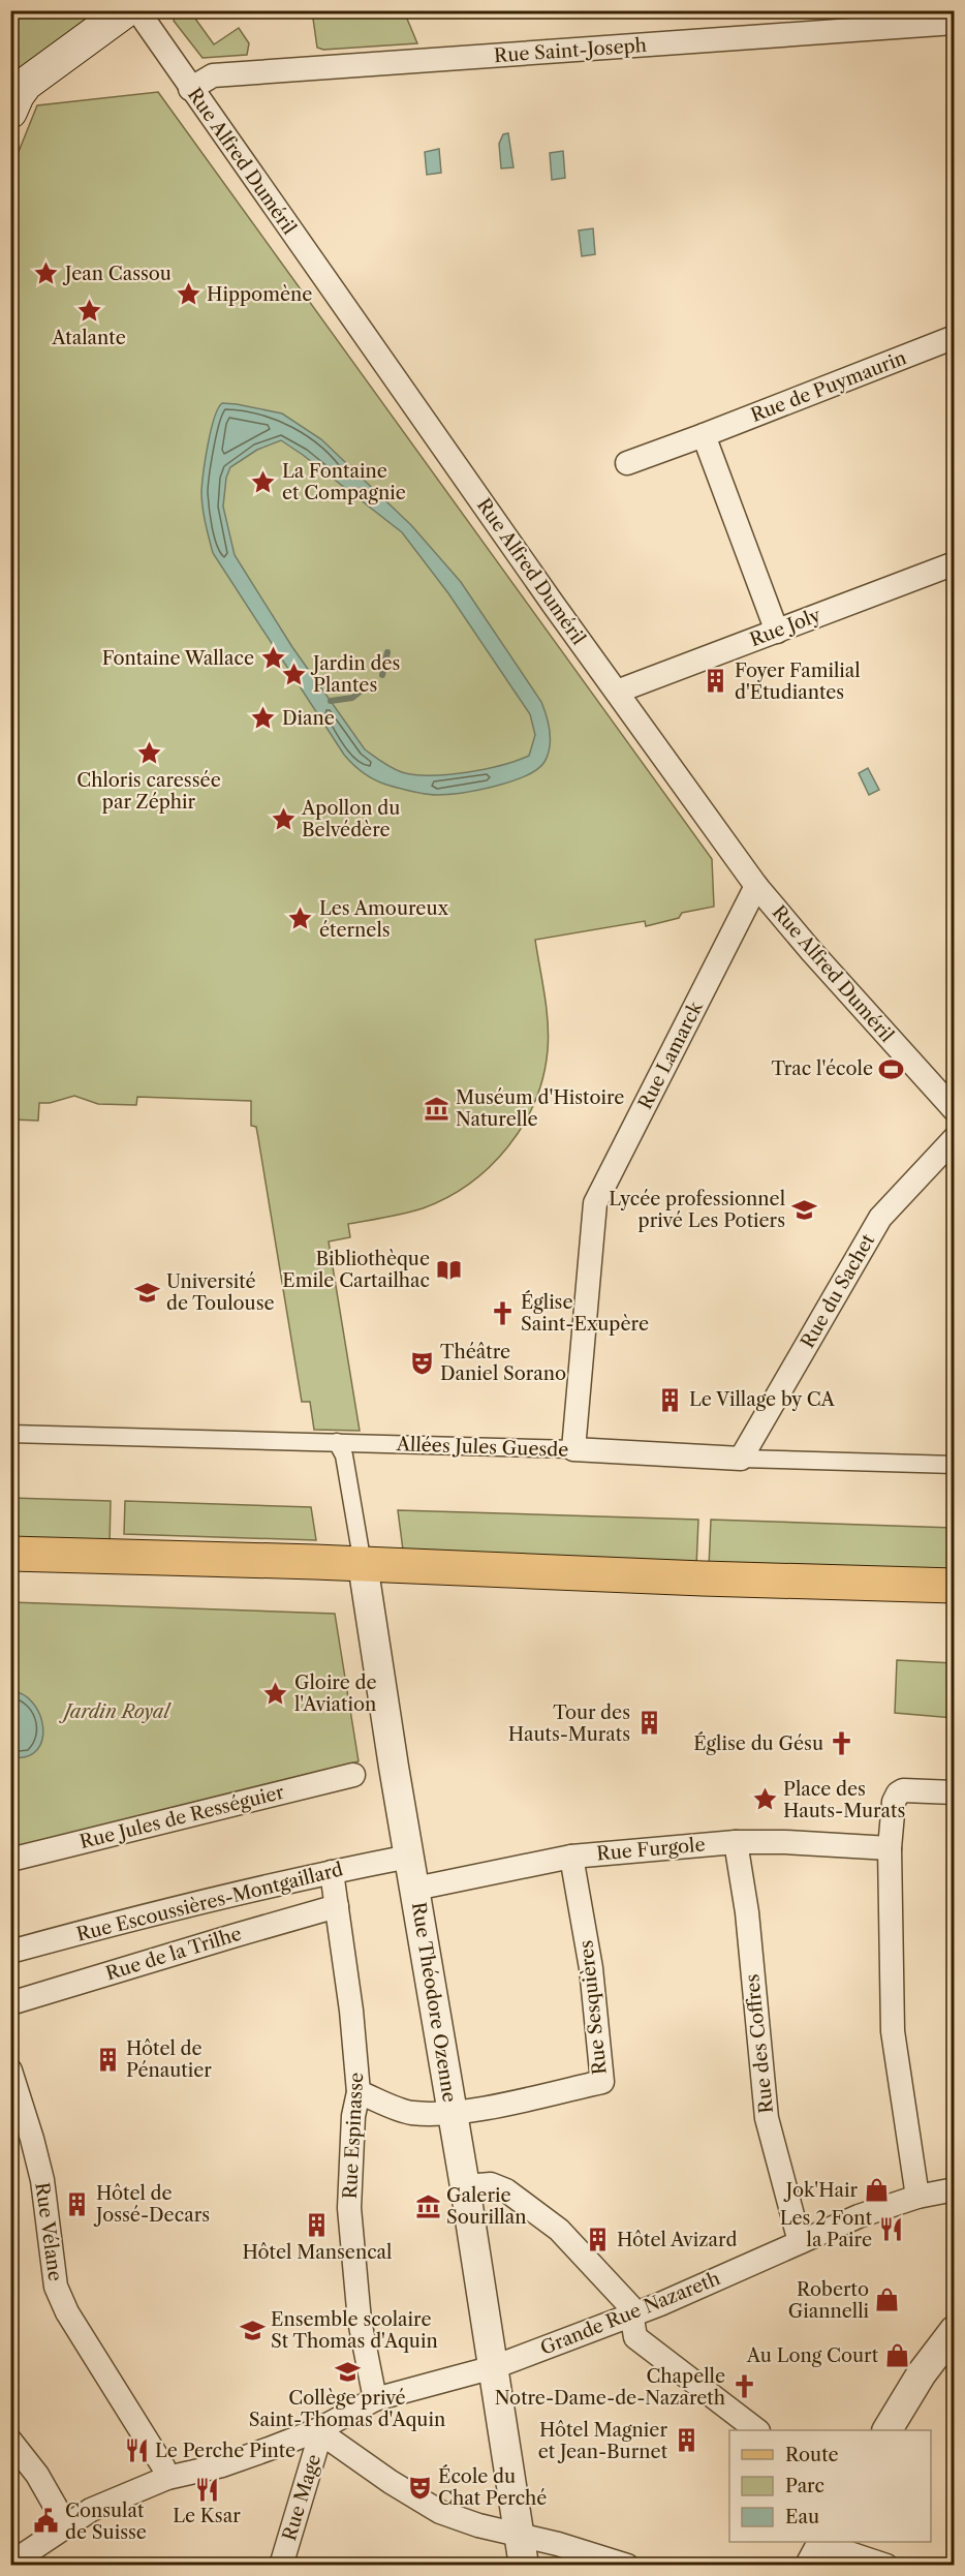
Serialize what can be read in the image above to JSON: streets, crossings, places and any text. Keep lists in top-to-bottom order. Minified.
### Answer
{"streets":{"street":["Rue Saint-Joseph","Rue Alfred Duméril","Rue de Puymaurin","Rue Joly","Rue Lamarck","Rue du Sachet","Allées Jules Guesde","Rue Jules de Rességuier","Rue Furgole","Rue Escoussières-Montgaillard","Rue de la Trilhe","Rue Théodore Ozenne","Rue Sesquières","Rue des Coffres","Rue Espinasse","Rue Vélane","Grande Rue Nazareth","Rue Mage"]},"crossings":[["Rue Saint-Joseph","Rue Alfred Duméril"],["Rue Alfred Duméril","Rue Joly"],["Rue Alfred Duméril","Rue Lamarck"],["Rue Lamarck","Allées Jules Guesde"],["Rue du Sachet","Allées Jules Guesde"],["Allées Jules Guesde","Rue Théodore Ozenne"],["Rue Furgole","Rue Théodore Ozenne"],["Rue Furgole","Rue Sesquières"],["Rue Furgole","Rue des Coffres"],["Rue Escoussières-Montgaillard","Rue Théodore Ozenne"],["Rue Escoussières-Montgaillard","Rue Espinasse"],["Rue de la Trilhe","Rue Espinasse"],["Rue Théodore Ozenne","Rue Sesquières"],["Rue Théodore Ozenne","Grande Rue Nazareth"],["Rue des Coffres","Grande Rue Nazareth"],["Rue Espinasse","Grande Rue Nazareth"],["Rue Vélane","Grande Rue Nazareth"],["Grande Rue Nazareth","Rue Mage"]],"parks":["Jardin Royal"],"places":{"place":["Jean Cassou","Hippomène","Atalante","La Fontaine et Compagnie","Fontaine Wallace","Jardin des Plantes","Diane","Chloris caressée par Zéphir","Apollon du Belvédère","Les Amoureux éternels","Gloire de l'Aviation","Place des Hauts-Murats"],"building":["Foyer Familial d'Etudiantes","Le Village by CA","Tour des Hauts-Murats","Hôtel de Pénautier","Hôtel de Jossé-Decars","Hôtel Mansencal","Hôtel Avizard","Hôtel Magnier et Jean-Burnet"],"sports":["Trac l'école"],"museum":["Muséum d'Histoire Naturelle","Galerie Sourillan"],"school or university":["Lycée professionnel privé Les Potiers","Université de Toulouse","Ensemble scolaire St Thomas d'Aquin","Collège privé Saint-Thomas d'Aquin"],"library":["Bibliothèque Emile Cartailhac"],"church":["Église Saint-Exupère","Église du Gésu","Chapelle Notre-Dame-de-Nazareth"],"theatre":["Théâtre Daniel Sorano","École du Chat Perché"],"shop":["Jok'Hair","Roberto Giannelli","Au Long Court"],"restaurant":["Les 2 Font la Paire","Le Perche Pinte","Le Ksar"],"public building":["Consulat de Suisse"]},"legend":["Route","Parc","Eau"]}
